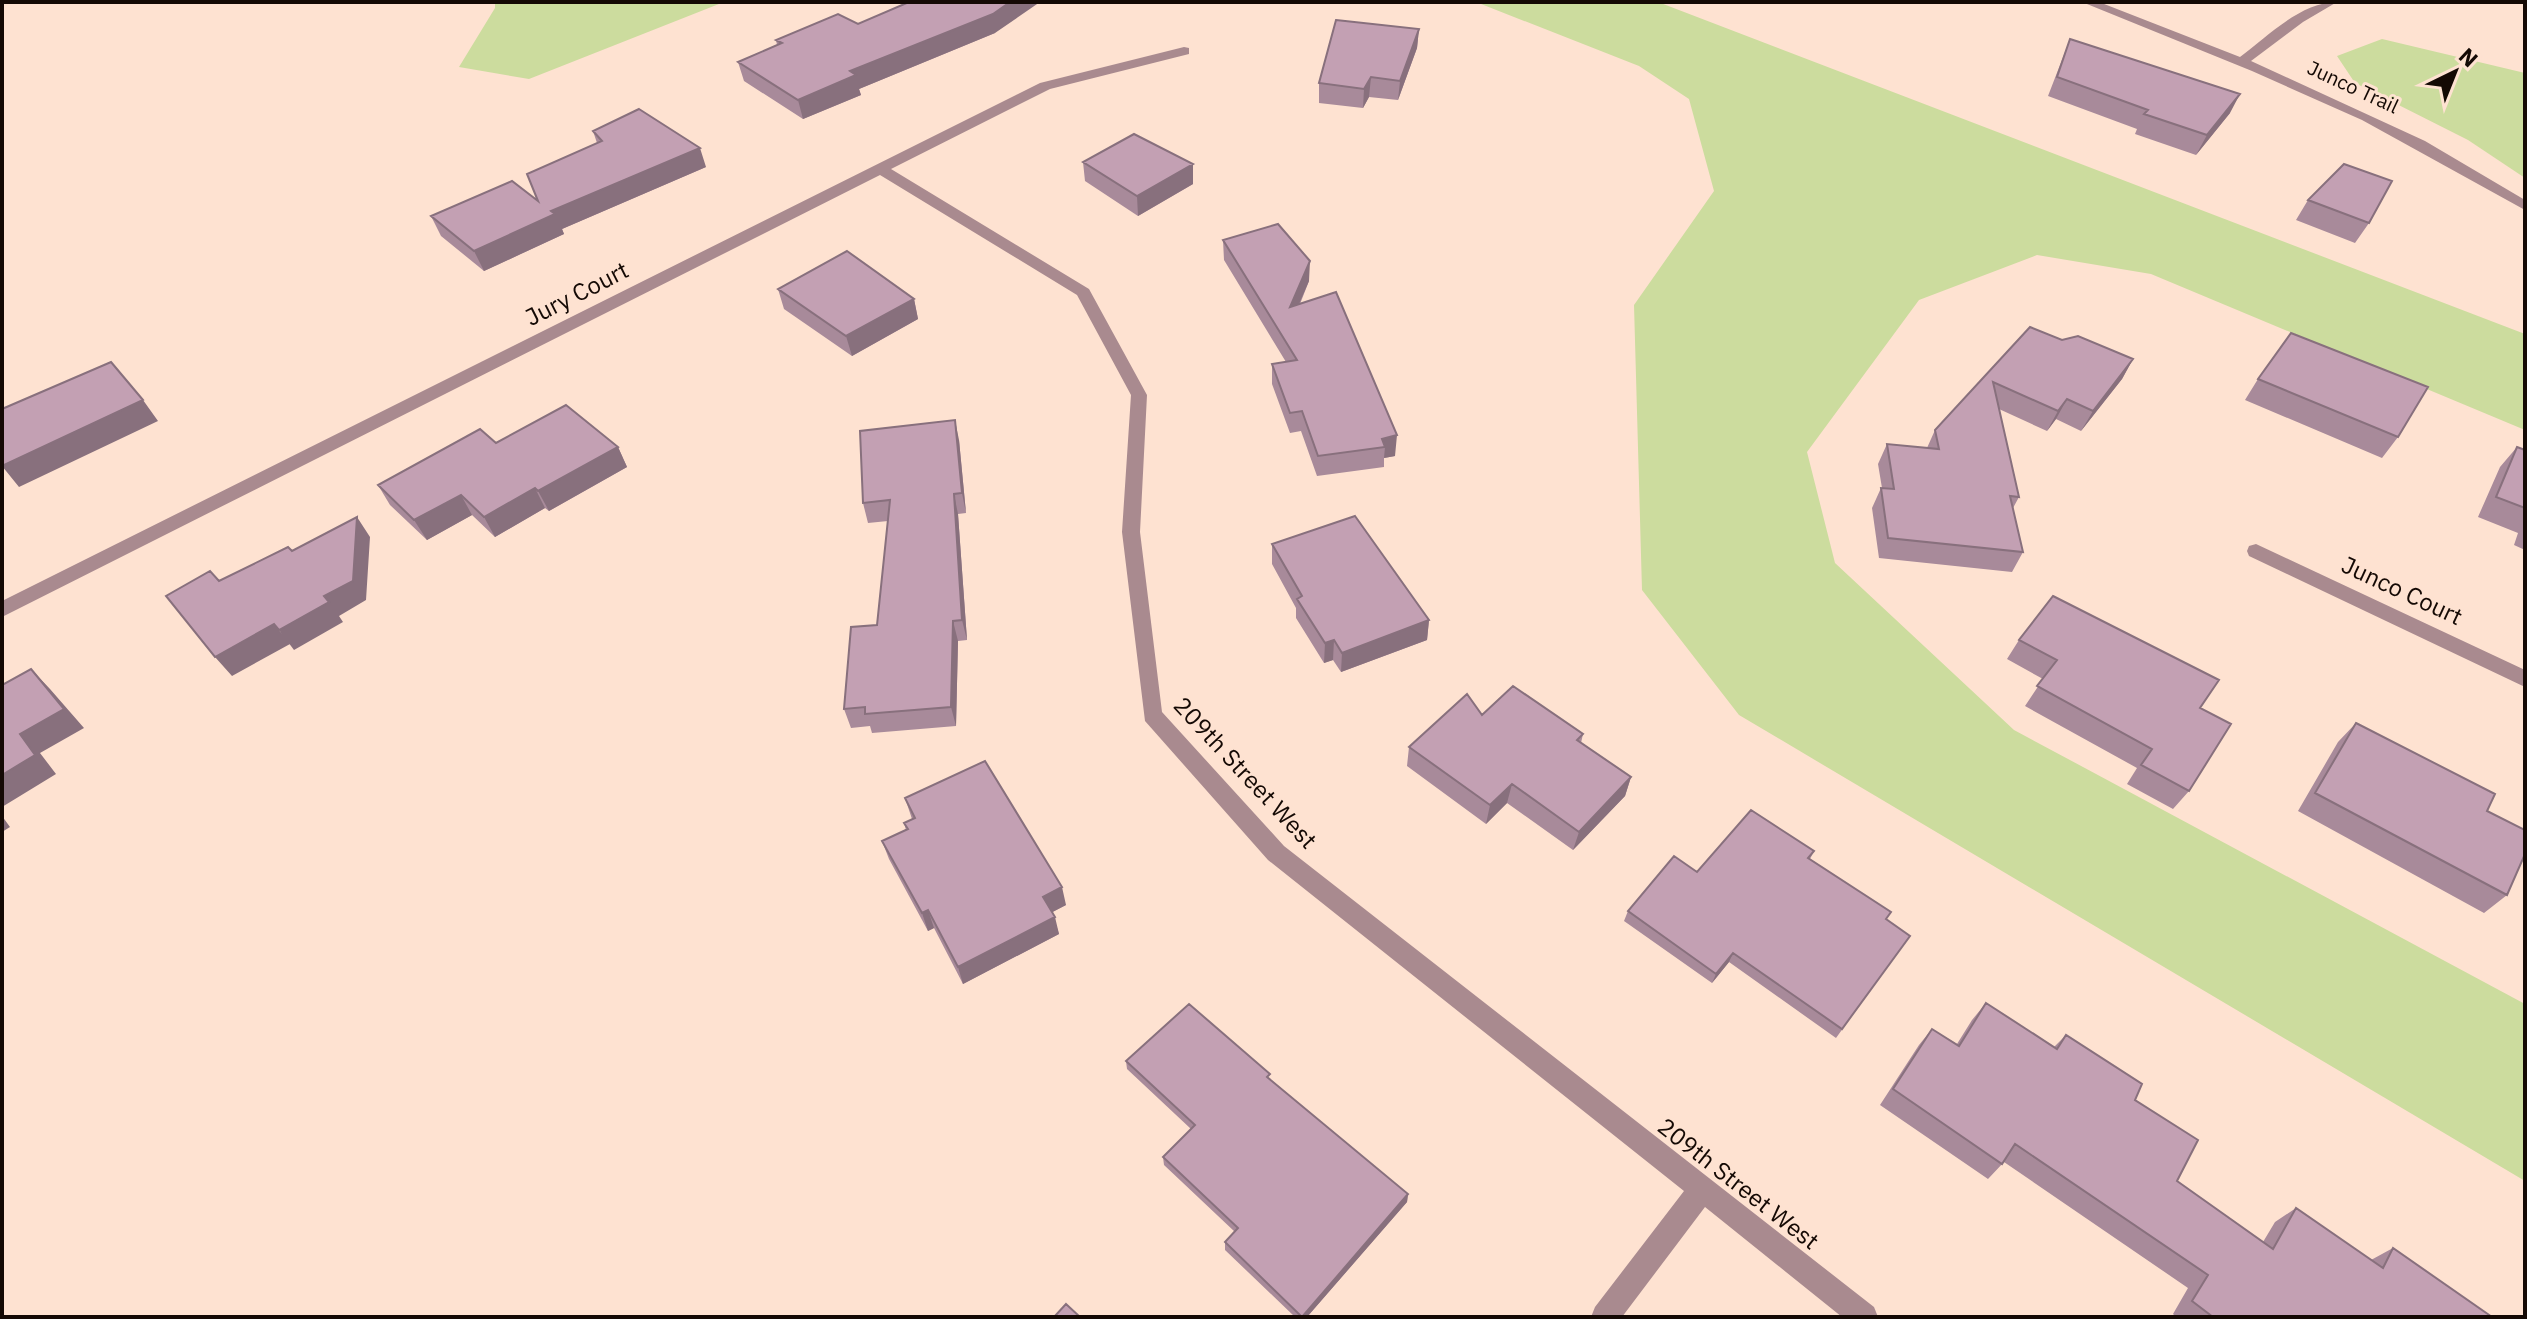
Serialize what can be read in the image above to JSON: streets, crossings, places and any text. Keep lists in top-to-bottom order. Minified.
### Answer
{"streets":{"street":["Junco Trail","Jury Court","Junco Court","209th Street West"]},"crossings":[["Jury Court","209th Street West"]],"north":"top right"}
